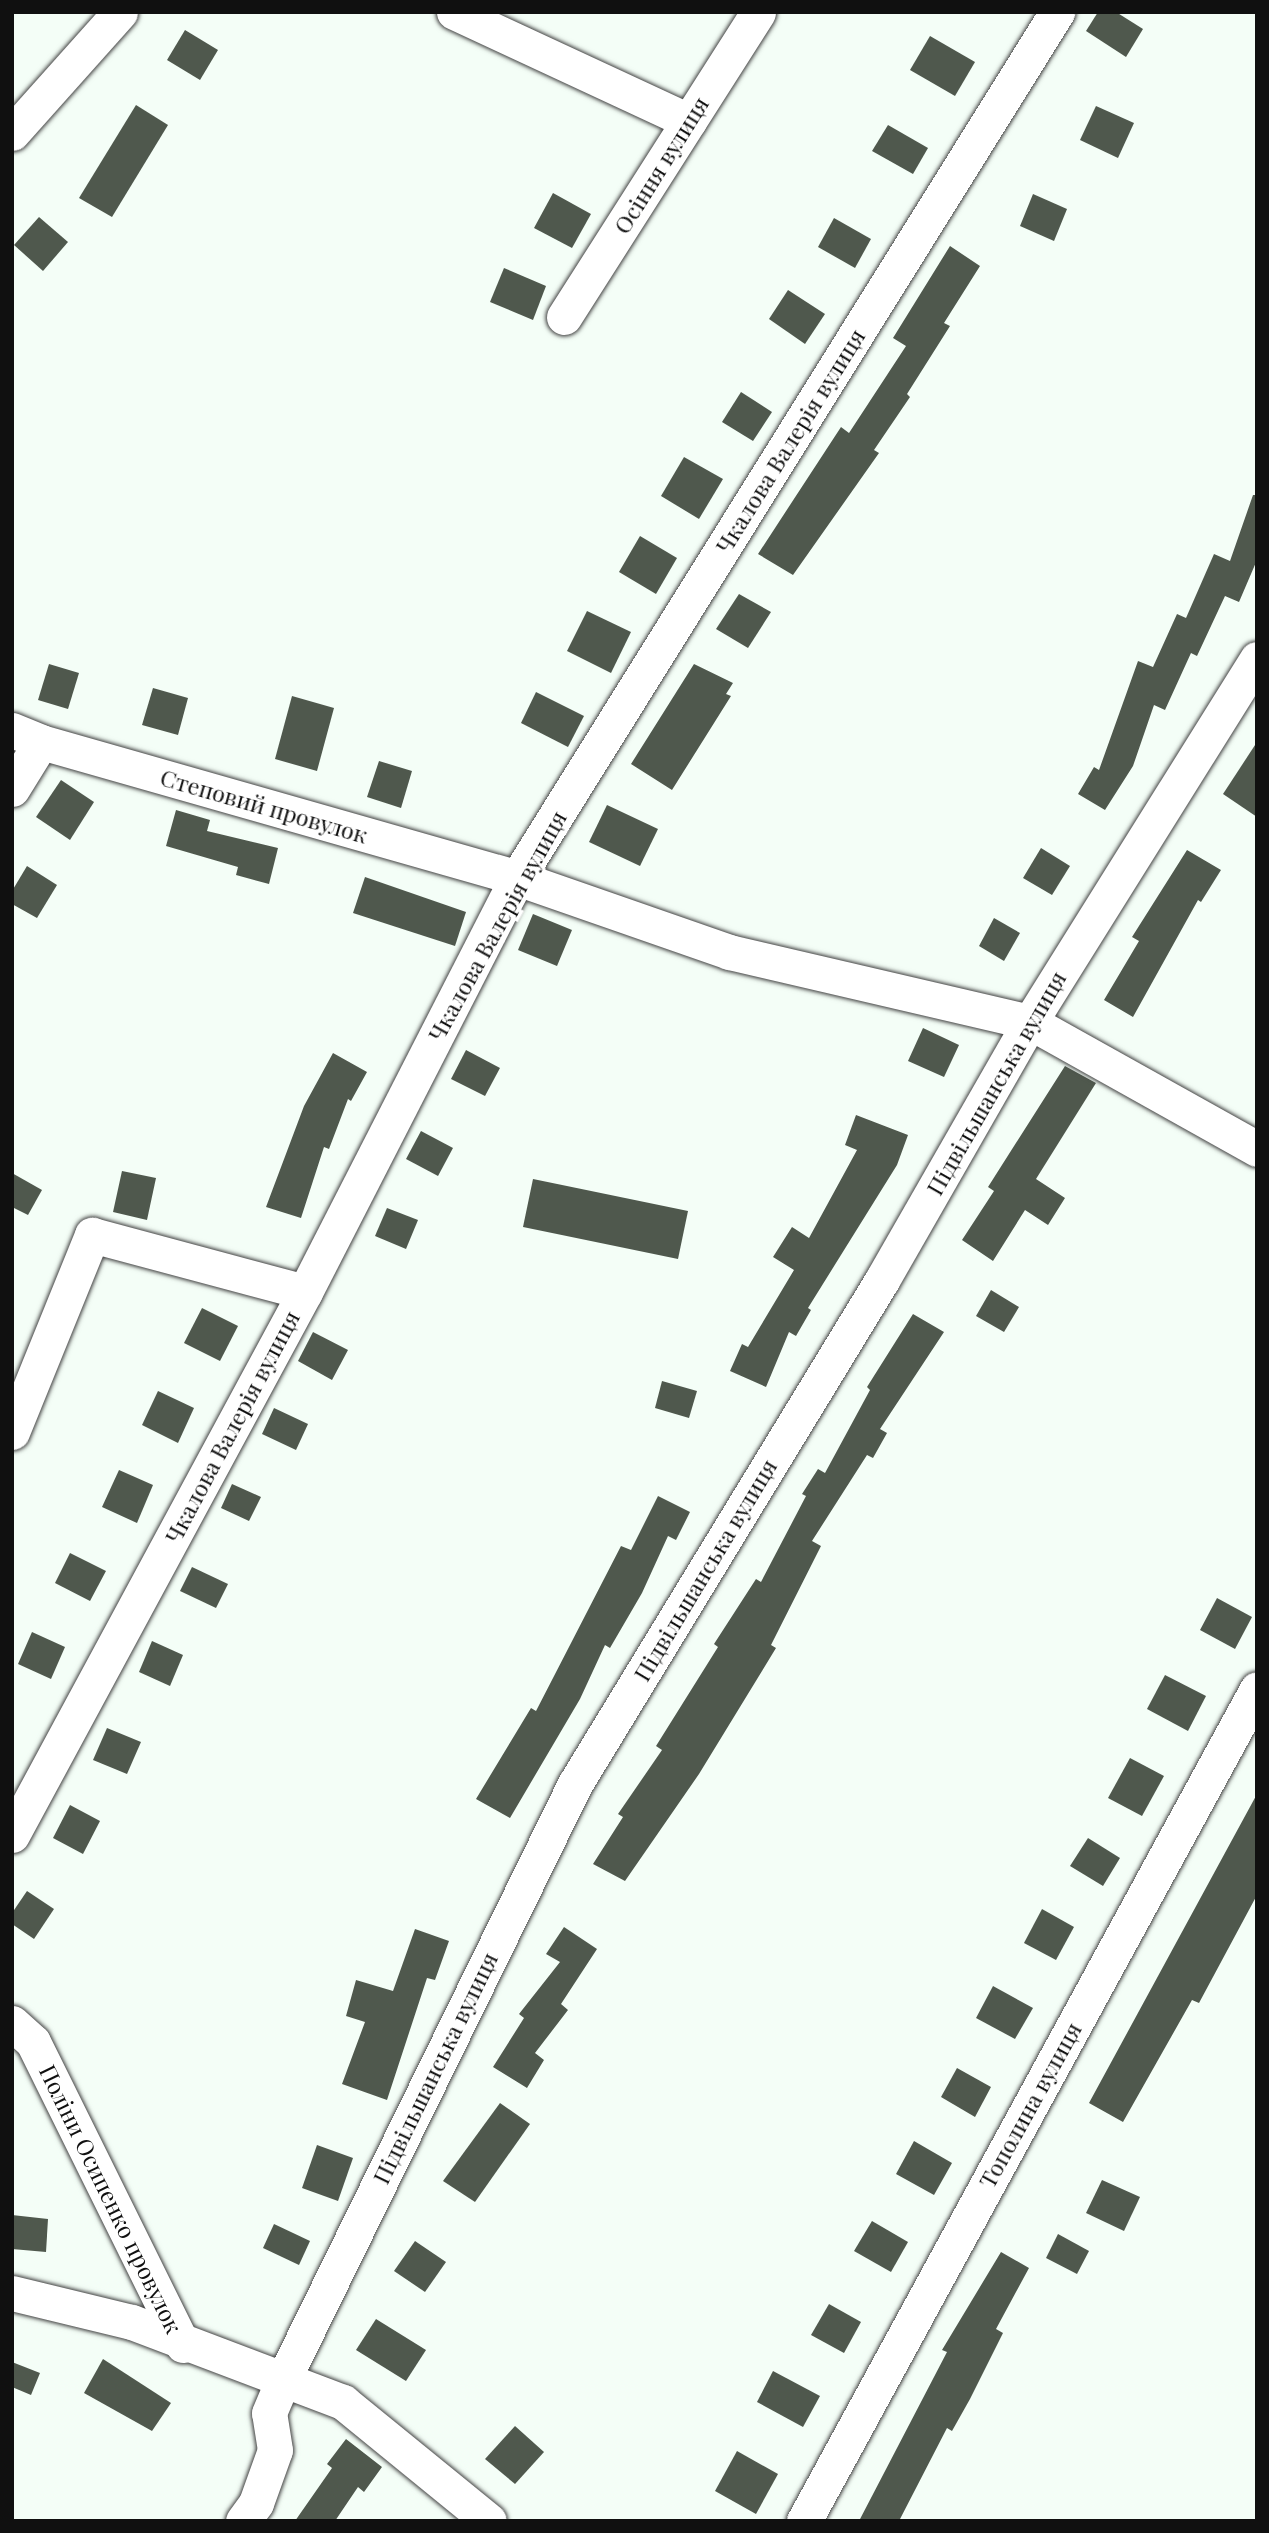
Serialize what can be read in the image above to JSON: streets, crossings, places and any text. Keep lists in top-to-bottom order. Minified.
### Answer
{"streets":{"street":["Осіння вулиця","Чкалова Валерія вулиця","Степовий провулок","Підвільшанська вулиця","Тополина вулиця","Поліни Осипенко провулок"]},"crossings":[["Чкалова Валерія вулиця","Степовий провулок"],["Степовий провулок","Підвільшанська вулиця"]]}
